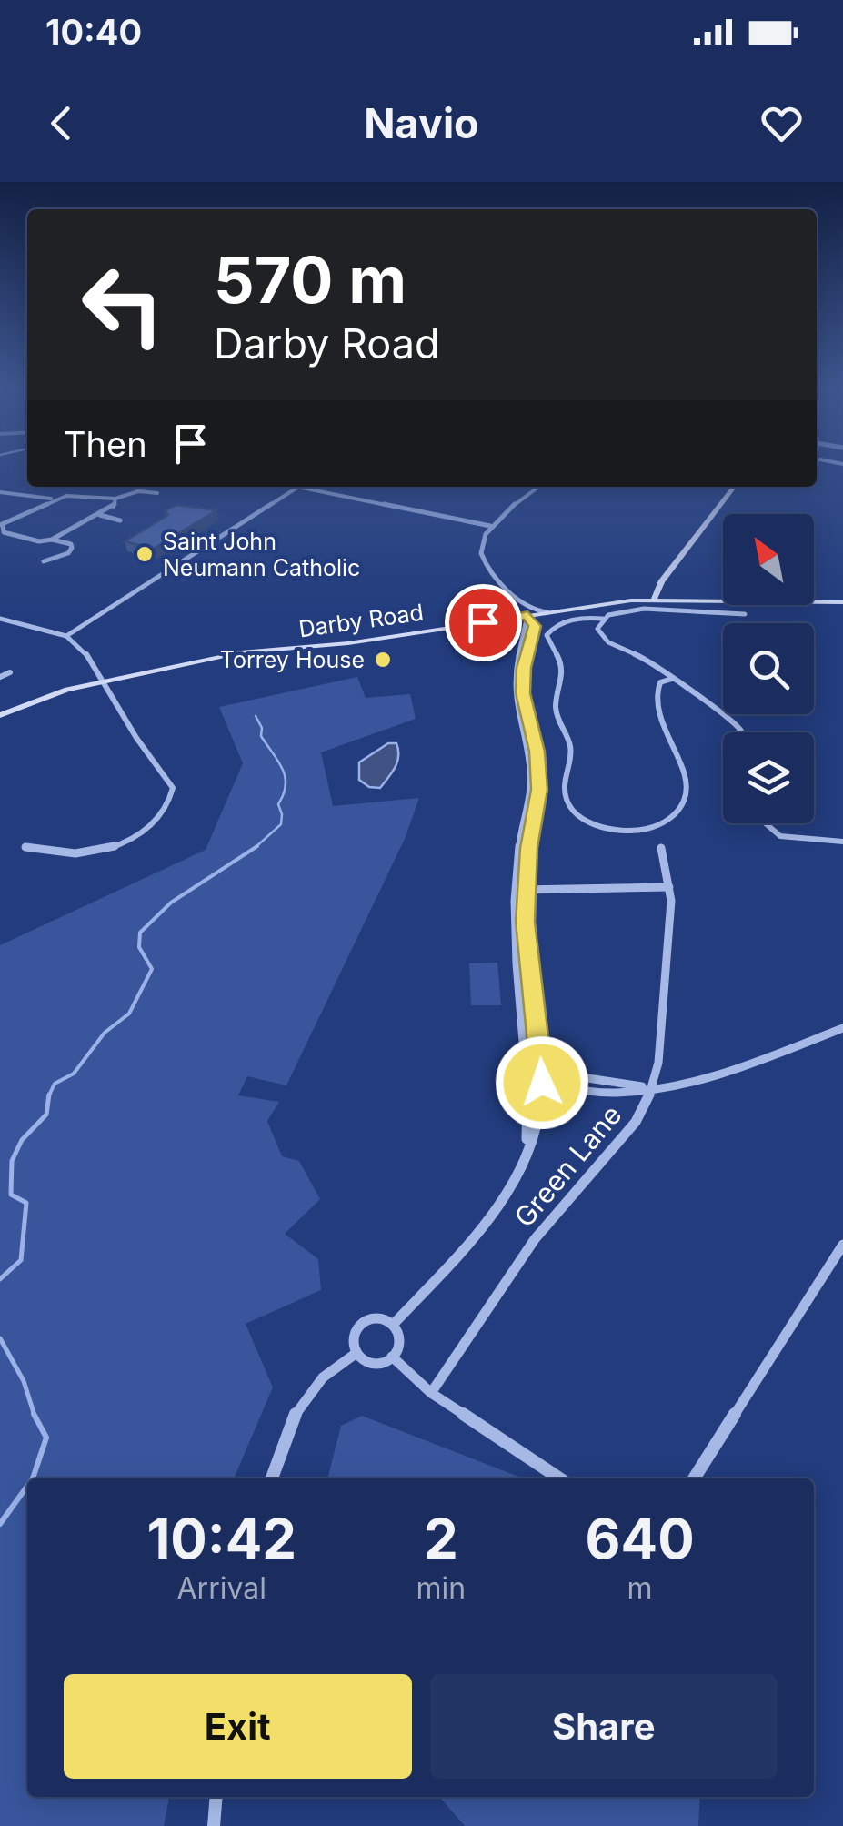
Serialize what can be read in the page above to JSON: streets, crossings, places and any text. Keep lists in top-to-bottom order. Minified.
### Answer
{"streets":{"main road":["Darby Road"],"street":["Green Lane"]},"places":["Saint John Neumann Catholic","Torrey House"],"north":"top left","page":{"status":"10:40","header":"Navio","turn":["570 m","Darby Road"],"then":"Then","eta":["10:42","Arrival","2","min","640","m"],"buttons":["Exit","Share"]}}
